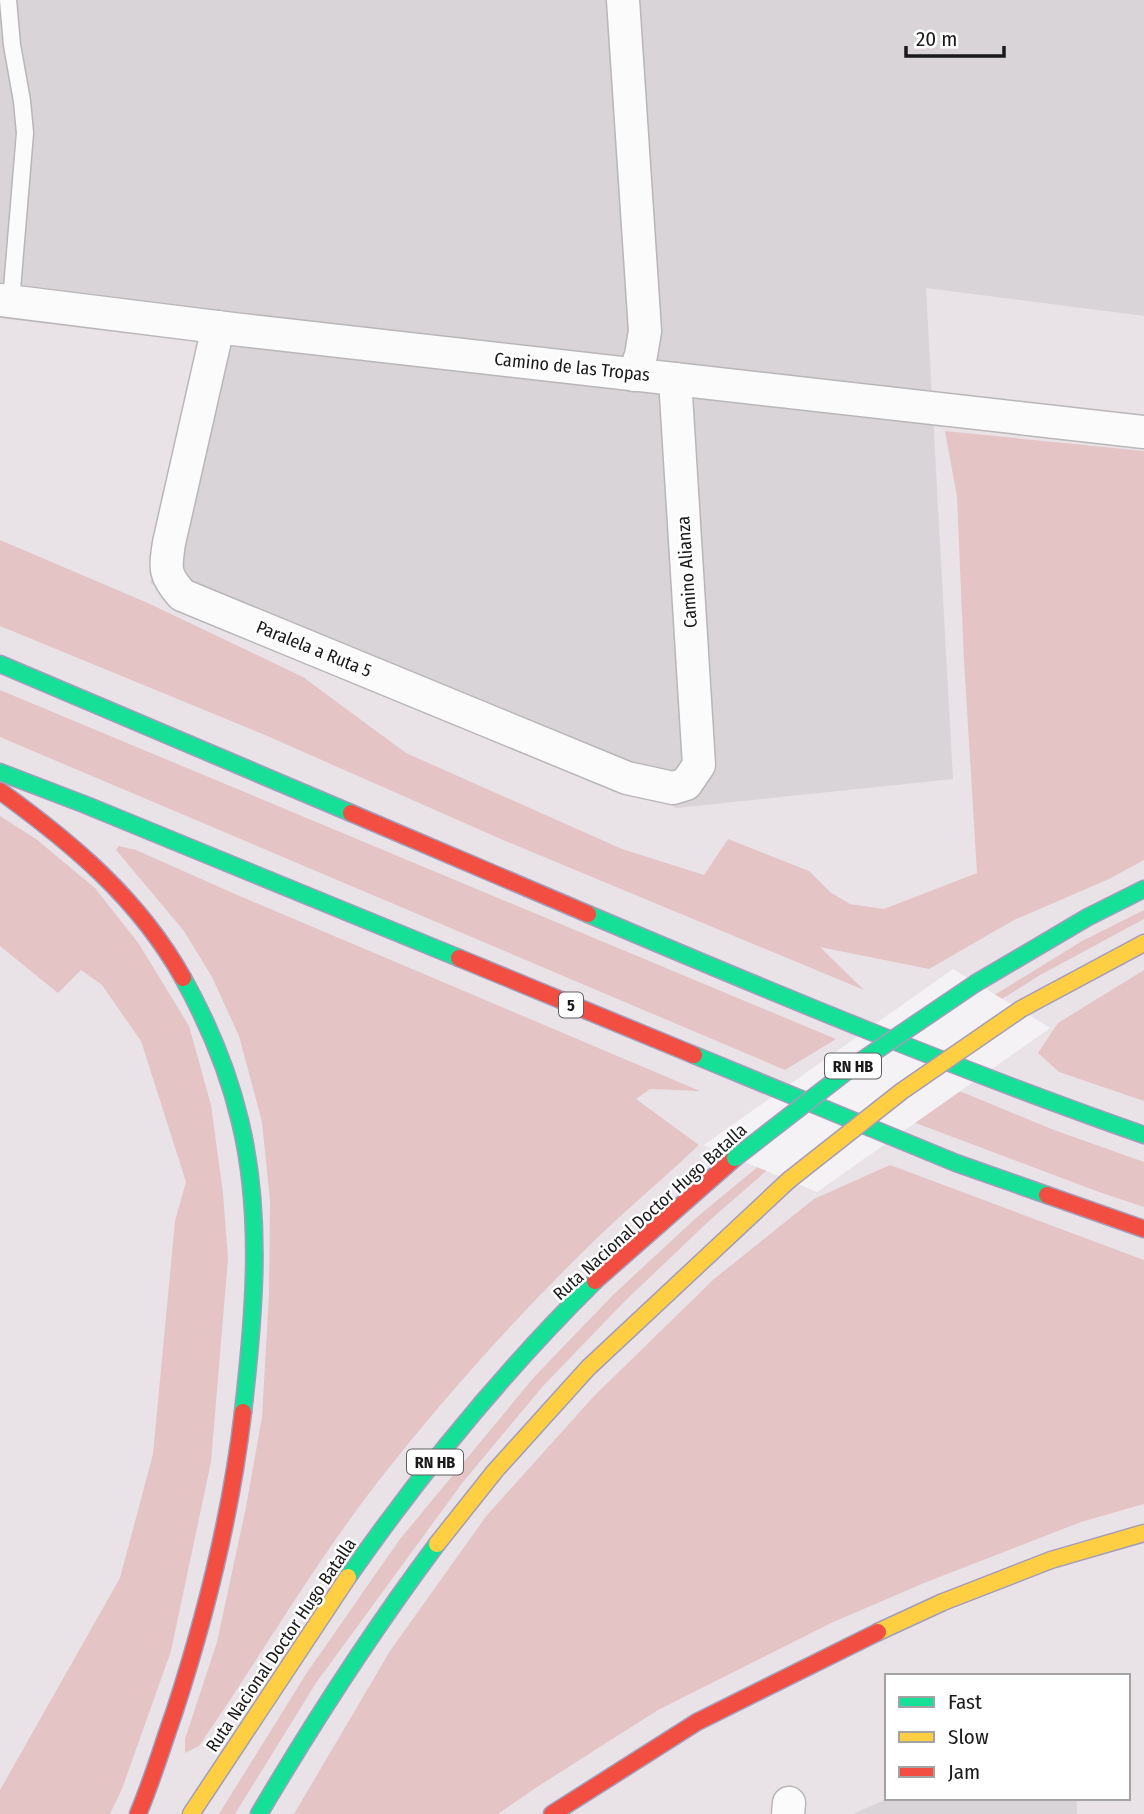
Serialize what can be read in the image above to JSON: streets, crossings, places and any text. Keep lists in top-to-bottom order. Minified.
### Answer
{"streets":{"highway":["5","RN HB","Ruta Nacional Doctor Hugo Batalla"],"street":["Camino de las Tropas","Camino Alianza","Paralela a Ruta 5"]},"crossings":[["Camino de las Tropas","Camino Alianza"],["Camino de las Tropas","Paralela a Ruta 5"],["Camino Alianza","Paralela a Ruta 5"]],"legend":["Fast","Slow","Jam"],"scale_bar":"20 m"}
